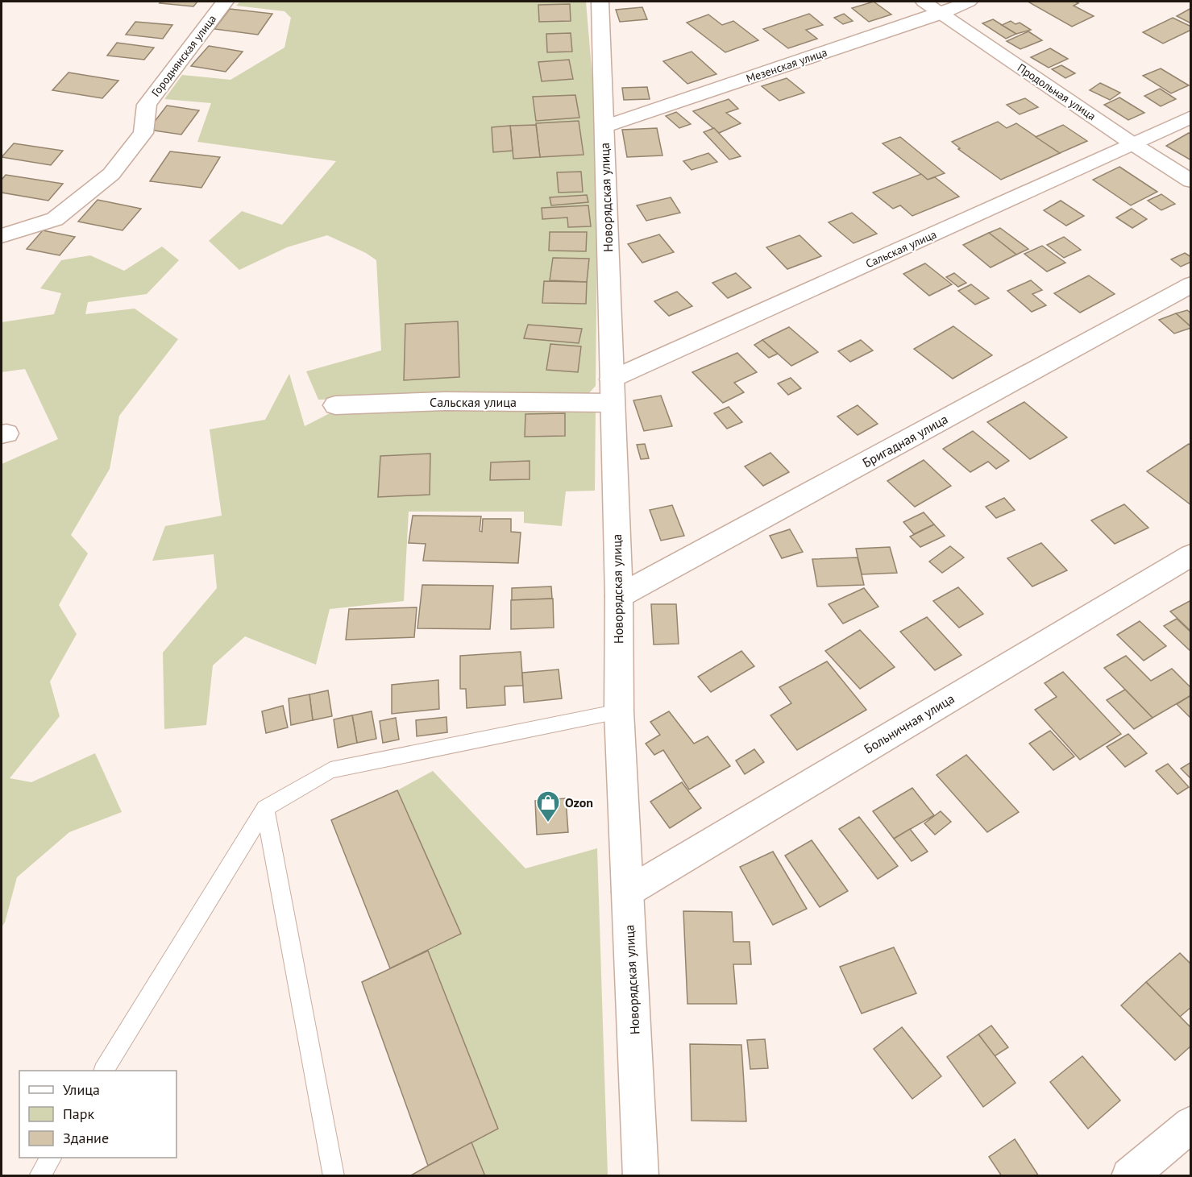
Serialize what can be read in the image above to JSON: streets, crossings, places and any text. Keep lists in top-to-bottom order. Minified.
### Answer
{"streets":{"street":["Городнянская улица","Мезенская улица","Продольная улица","Новорядская улица","Сальская улица","Бригадная улица","Больничная улица"]},"crossings":[["Мезенская улица","Продольная улица"],["Мезенская улица","Новорядская улица"],["Продольная улица","Сальская улица"],["Новорядская улица","Сальская улица"],["Новорядская улица","Бригадная улица"],["Новорядская улица","Больничная улица"]],"places":{"shop":["Ozon"]},"legend":["Улица","Парк","Здание"]}
